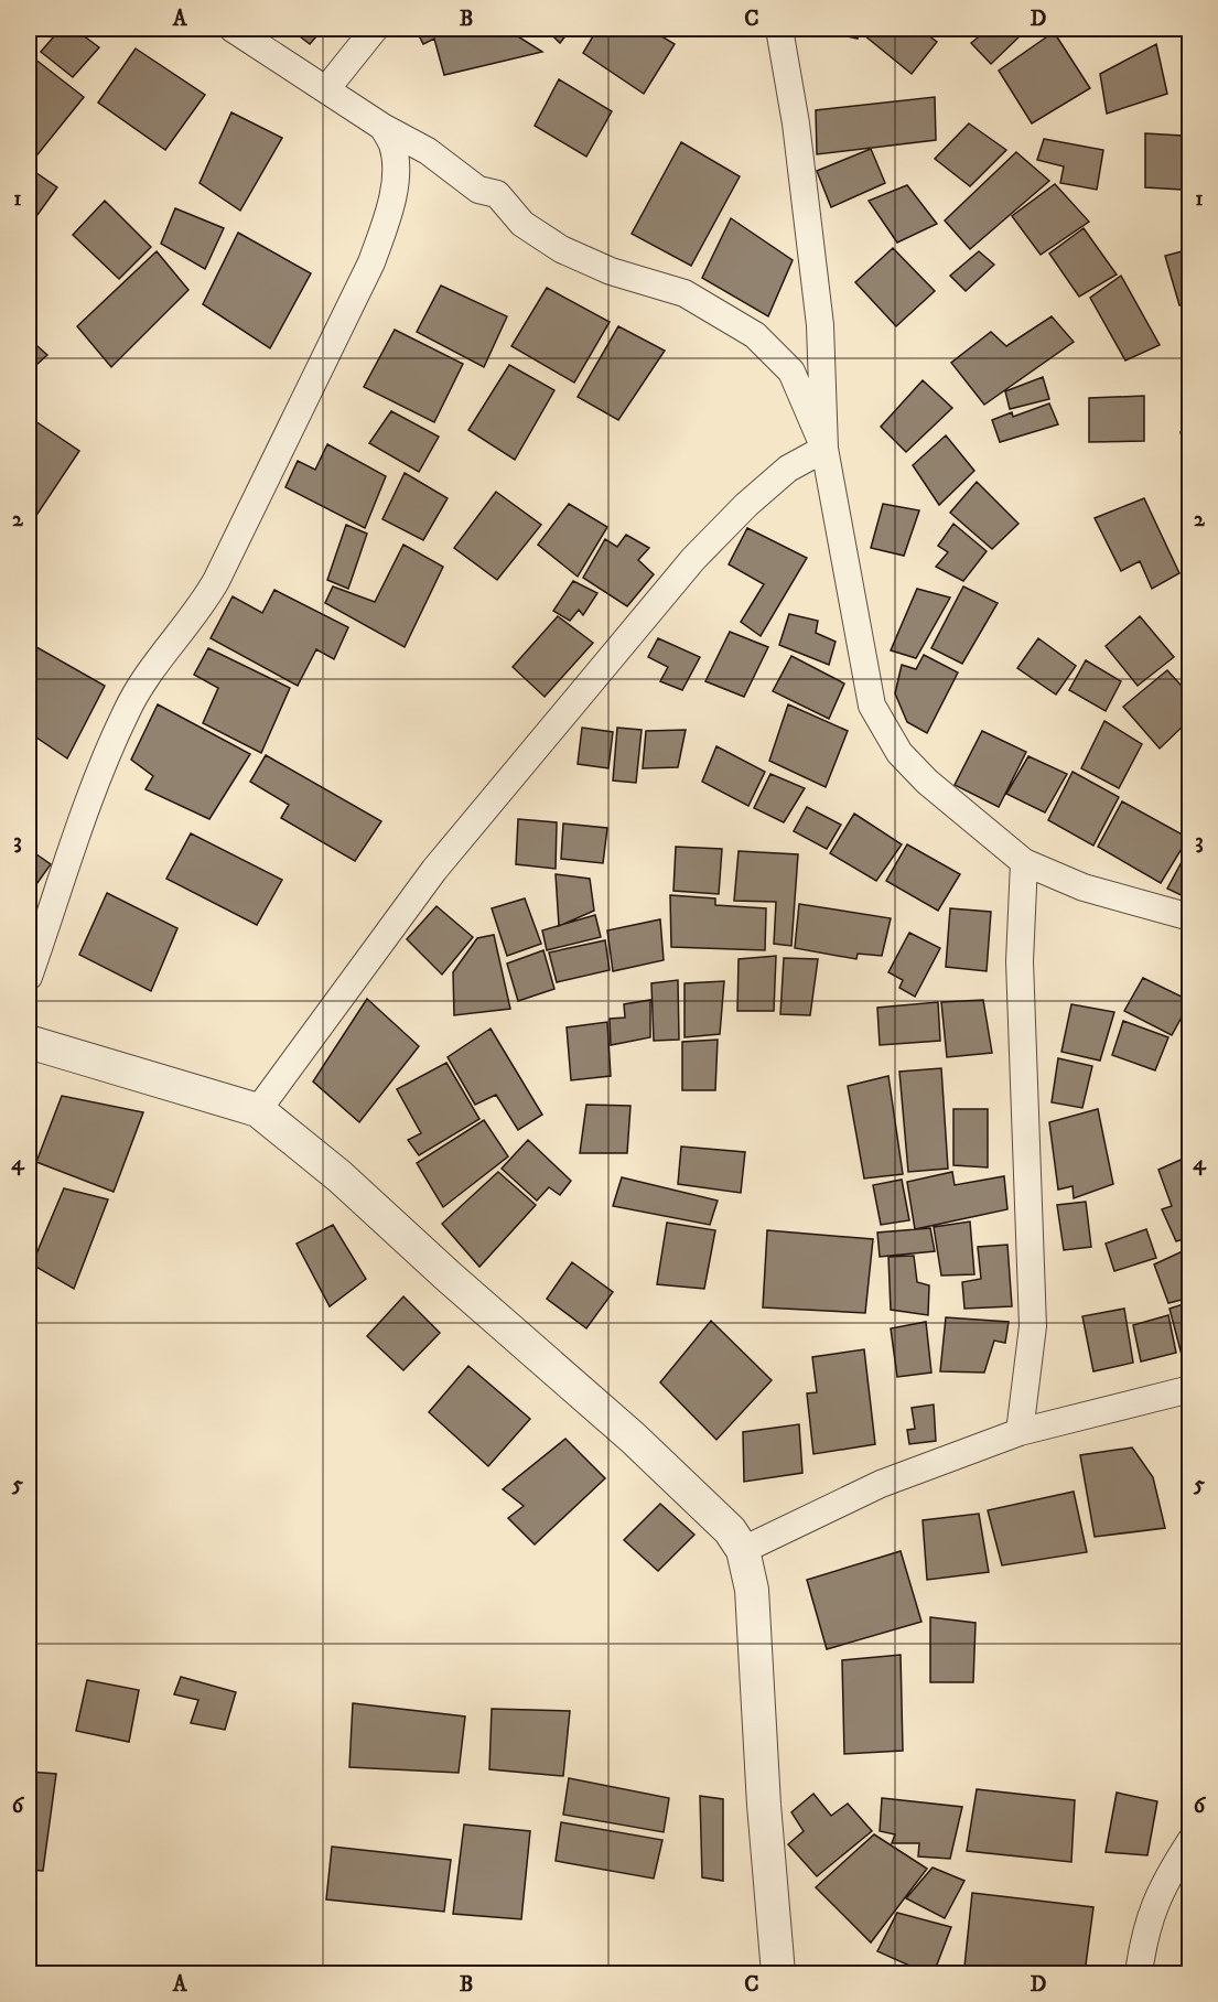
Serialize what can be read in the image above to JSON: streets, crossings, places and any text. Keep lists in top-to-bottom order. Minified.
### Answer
{"grid":{"columns":["A","B","C","D"],"rows":["1","2","3","4","5","6"]}}
